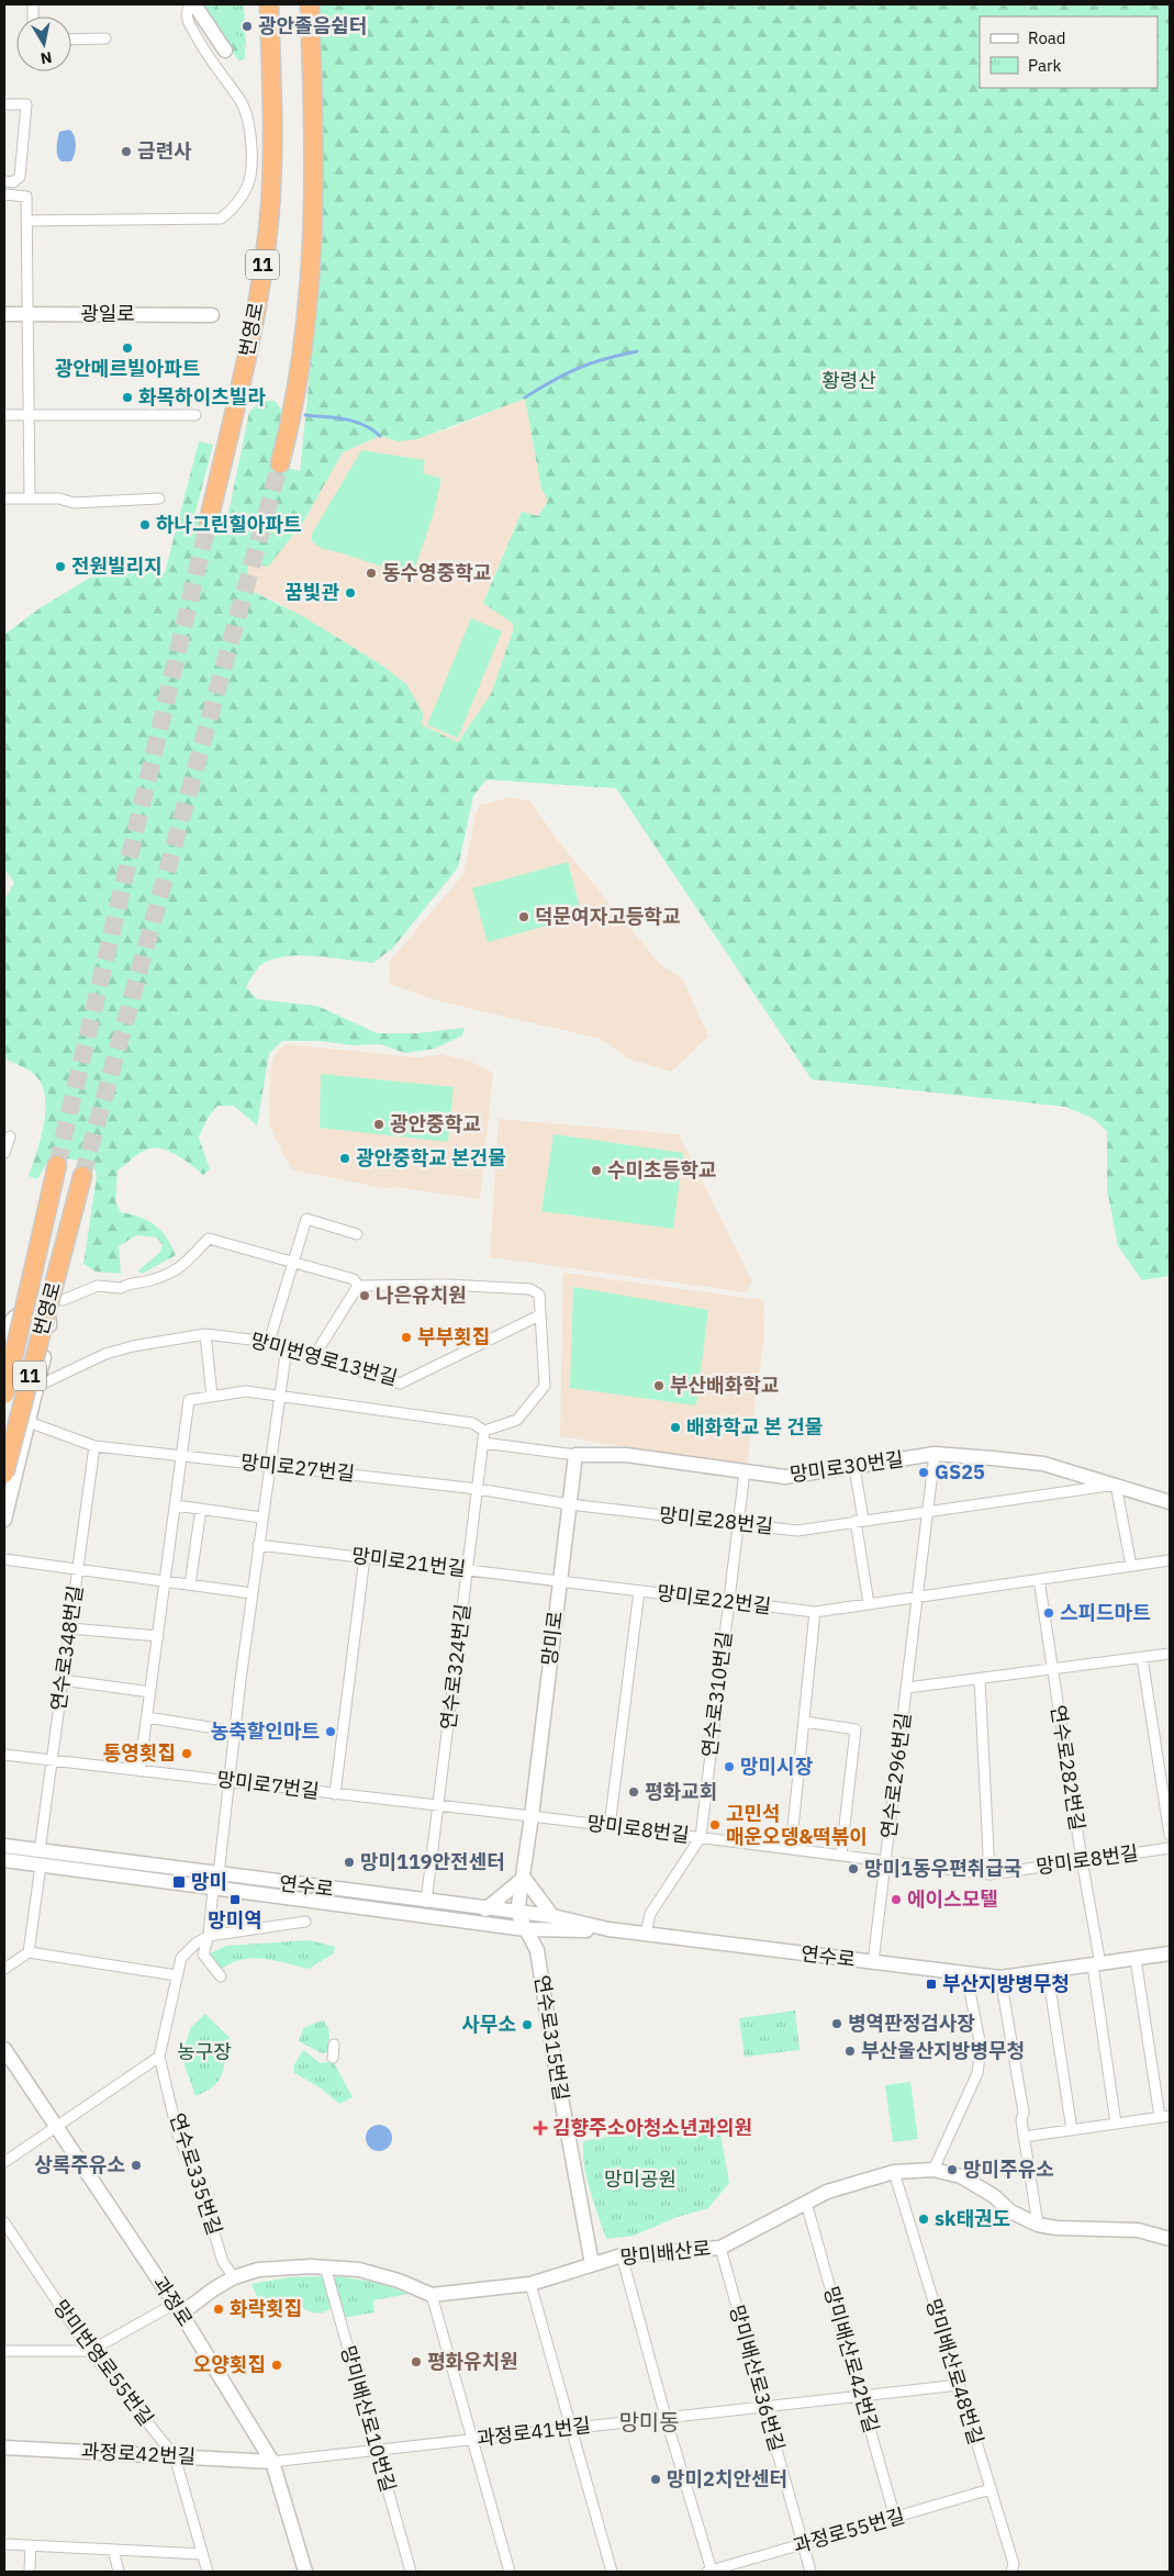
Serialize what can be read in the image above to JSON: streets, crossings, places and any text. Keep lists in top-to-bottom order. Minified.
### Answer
{"streets":{"highway":["11","번영로"],"street":["광일로","망미번영로13번길","망미로30번길","망미로27번길","망미로28번길","망미로21번길","망미로22번길","망미로","연수로348번길","연수로324번길","연수로310번길","연수로282번길","연수로296번길","망미로7번길","망미로8번길","연수로","연수로315번길","연수로335번길","망미배산로","과정로","망미배산로42번길","망미번영로55번길","망미배산로48번길","망미배산로36번길","망미배산로10번길","과정로41번길","과정로42번길","과정로55번길"]},"crossings":[["망미로30번길","망미로28번길"],["망미로30번길","망미로"],["망미로30번길","연수로310번길"],["망미로30번길","연수로296번길"],["망미로27번길","망미로28번길"],["망미로27번길","망미로"],["망미로27번길","연수로348번길"],["망미로27번길","연수로324번길"],["망미로28번길","망미로"],["망미로28번길","연수로310번길"],["망미로28번길","연수로296번길"],["망미로21번길","망미로22번길"],["망미로21번길","망미로"],["망미로21번길","연수로324번길"],["망미로22번길","망미로"],["망미로22번길","연수로310번길"],["망미로22번길","연수로282번길"],["망미로22번길","연수로296번길"],["망미로","망미로7번길"],["망미로","망미로8번길"],["망미로","연수로"],["망미로","연수로315번길"],["연수로348번길","망미로7번길"],["연수로348번길","연수로"],["연수로324번길","망미로7번길"],["연수로324번길","연수로"],["연수로310번길","망미로8번길"],["연수로310번길","연수로"],["연수로282번길","연수로296번길"],["연수로282번길","망미로8번길"],["연수로282번길","연수로"],["연수로296번길","망미로8번길"],["연수로296번길","연수로"],["망미로7번길","망미로8번길"],["연수로","연수로315번길"],["연수로315번길","망미배산로"],["연수로335번길","망미배산로"],["망미배산로","과정로"],["망미배산로","망미배산로42번길"],["망미배산로","망미배산로48번길"],["망미배산로","망미배산로36번길"],["망미배산로","망미배산로10번길"],["과정로","과정로41번길"],["과정로","과정로42번길"],["망미배산로42번길","과정로41번길"],["망미배산로42번길","과정로55번길"],["망미번영로55번길","과정로42번길"],["망미배산로48번길","과정로41번길"],["망미배산로48번길","과정로55번길"],["망미배산로36번길","과정로41번길"],["망미배산로36번길","과정로55번길"],["망미배산로10번길","과정로41번길"],["과정로41번길","과정로42번길"]],"districts":["망미동"],"parks":["황령산","농구장","망미공원"],"places":{"other":["광안졸음쉼터","금련사","광안메르빌아파트","화목하이츠빌라","하나그린힐아파트","전원빌리지","동수영중학교","꿈빛관","덕문여자고등학교","광안중학교","광안중학교 본건물","수미초등학교","나은유치원","부부횟집","부산배화학교","배화학교 본 건물","GS25","스피드마트","농축할인마트","통영횟집","망미시장","평화교회","고민석 매운오뎅&떡볶이","망미119안전센터","망미1동우편취급국","에이스모텔","병역판정검사장","사무소","부산울산지방병무청","상록주유소","망미주유소","sk태권도","화락횟집","평화유치원","오양횟집","망미2치안센터"],"transit":["망미","망미역","부산지방병무청"],"health":["김향주소아청소년과의원"]},"legend":["Road","Park"],"north":"bottom"}
